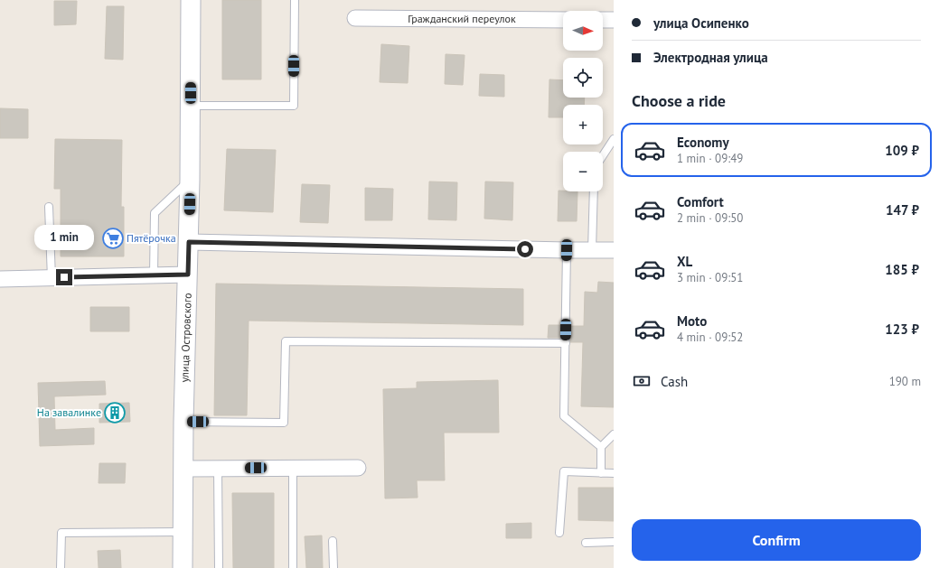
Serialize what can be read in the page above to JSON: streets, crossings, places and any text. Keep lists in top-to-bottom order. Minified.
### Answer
{"streets":{"street":["Гражданский переулок","улица Островского"]},"places":{"supermarket":["Пятёрочка"],"building":["На завалинке"]},"north":"right","page":{"banner":["улица Осипенко","Электродная улица"],"map_buttons":["+","−"],"heading":"Choose a ride","list":[{"name":"Economy","note":"1 min · 09:49","value":"109 ₽"},{"name":"Comfort","note":"2 min · 09:50","value":"147 ₽"},{"name":"XL","note":"3 min · 09:51","value":"185 ₽"},{"name":"Moto","note":"4 min · 09:52","value":"123 ₽"}],"bubble":"1 min","pay":["Cash","190 m"],"buttons":"Confirm"}}
